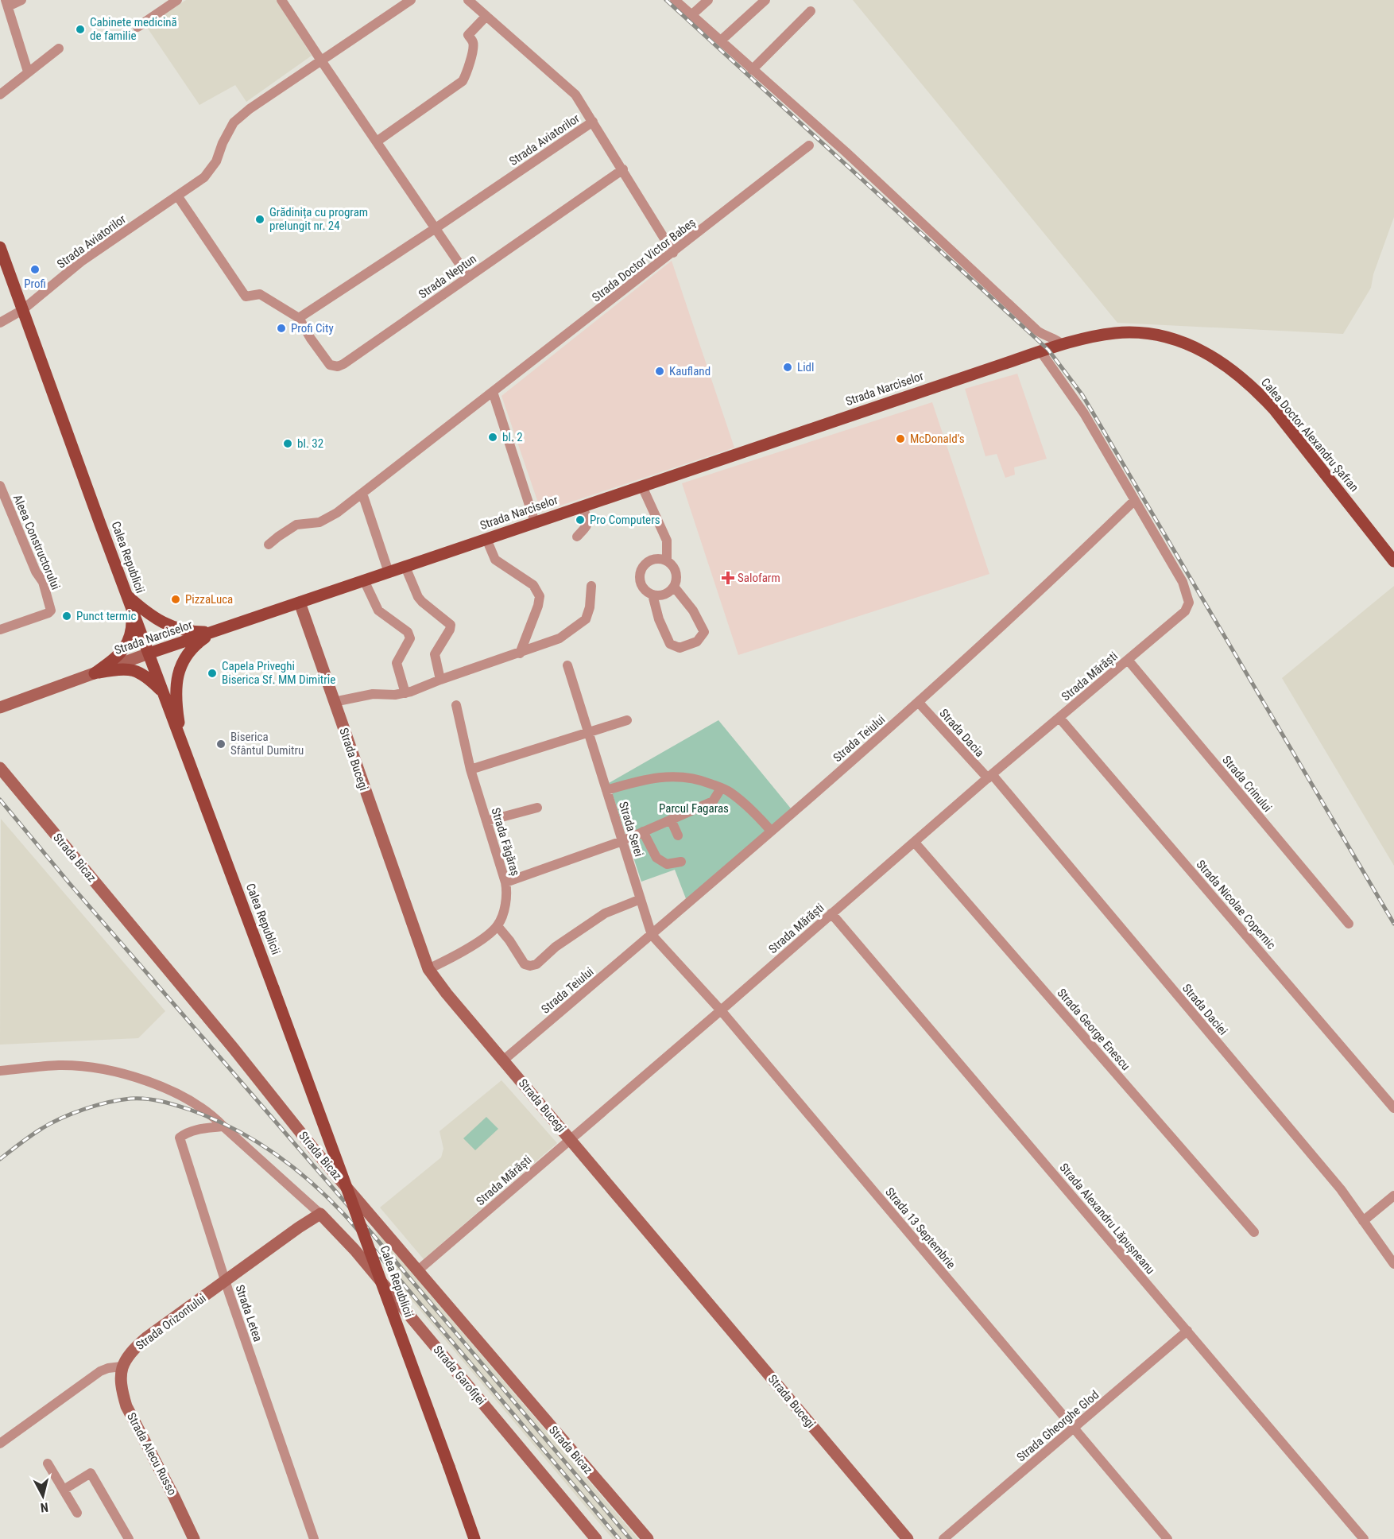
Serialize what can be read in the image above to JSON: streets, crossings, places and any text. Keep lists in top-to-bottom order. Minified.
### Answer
{"streets":{"main road":["Strada Narciselor","Calea Doctor Alexandru Șafran","Calea Republicii"],"street":["Strada Aviatorilor","Strada Doctor Victor Babeș","Strada Neptun","Aleea Constructorului","Strada Mărăști","Strada Dacia","Strada Teiului","Strada Bucegi","Strada Crinului","Strada Serei","Strada Făgăraș","Strada Bicaz","Strada Nicolae Copernic","Strada Daciei","Strada George Enescu","Strada Alexandru Lăpușneanu","Strada 13 Septembrie","Strada Letea","Strada Orizontului","Strada Garofiței","Strada Gheorghe Glod","Strada Alecu Russo"]},"crossings":[["Strada Aviatorilor","Strada Neptun"],["Strada Aviatorilor","Calea Republicii"],["Strada Narciselor","Calea Doctor Alexandru Șafran"],["Strada Narciselor","Calea Republicii"],["Strada Narciselor","Strada Bucegi"],["Strada Mărăști","Strada Dacia"],["Strada Mărăști","Strada Teiului"],["Strada Mărăști","Strada Bucegi"],["Strada Mărăști","Strada Crinului"],["Strada Mărăști","Strada Bicaz"],["Strada Mărăști","Strada Nicolae Copernic"],["Strada Mărăști","Strada Daciei"],["Strada Mărăști","Strada George Enescu"],["Strada Mărăști","Strada Alexandru Lăpușneanu"],["Strada Mărăști","Strada 13 Septembrie"],["Strada Dacia","Strada Teiului"],["Strada Dacia","Strada Daciei"],["Strada Teiului","Strada Bucegi"],["Strada Teiului","Strada Serei"],["Strada Teiului","Strada 13 Septembrie"],["Strada Serei","Strada 13 Septembrie"],["Strada Alexandru Lăpușneanu","Strada Gheorghe Glod"],["Strada 13 Septembrie","Strada Gheorghe Glod"],["Strada Letea","Strada Orizontului"],["Strada Orizontului","Strada Garofiței"],["Strada Orizontului","Strada Alecu Russo"]],"parks":["Parcul Fagaras"],"places":{"other":["Cabinete medicină de familie","Grădinița cu program prelungit nr. 24","Profi","Profi City","Lidl","Kaufland","bl. 2","McDonald's","bl. 32","Pro Computers","PizzaLuca","Punct termic","Capela Priveghi Biserica Sf. MM Dimitrie","Biserica Sfântul Dumitru"],"health":["Salofarm"]},"north":"bottom"}
